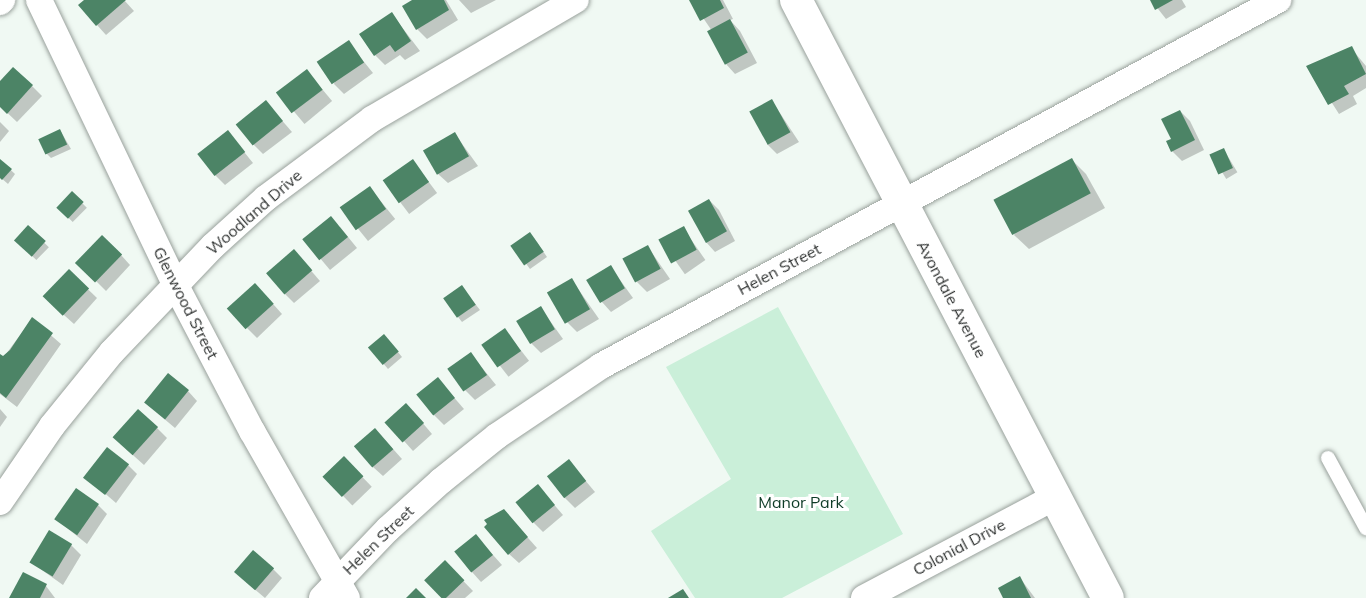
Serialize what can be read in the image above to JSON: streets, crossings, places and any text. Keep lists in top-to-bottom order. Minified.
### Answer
{"streets":{"street":["Woodland Drive","Helen Street","Avondale Avenue","Glenwood Street","Colonial Drive"]},"crossings":[["Woodland Drive","Glenwood Street"],["Helen Street","Avondale Avenue"],["Helen Street","Glenwood Street"],["Avondale Avenue","Colonial Drive"]],"parks":["Manor Park"]}
